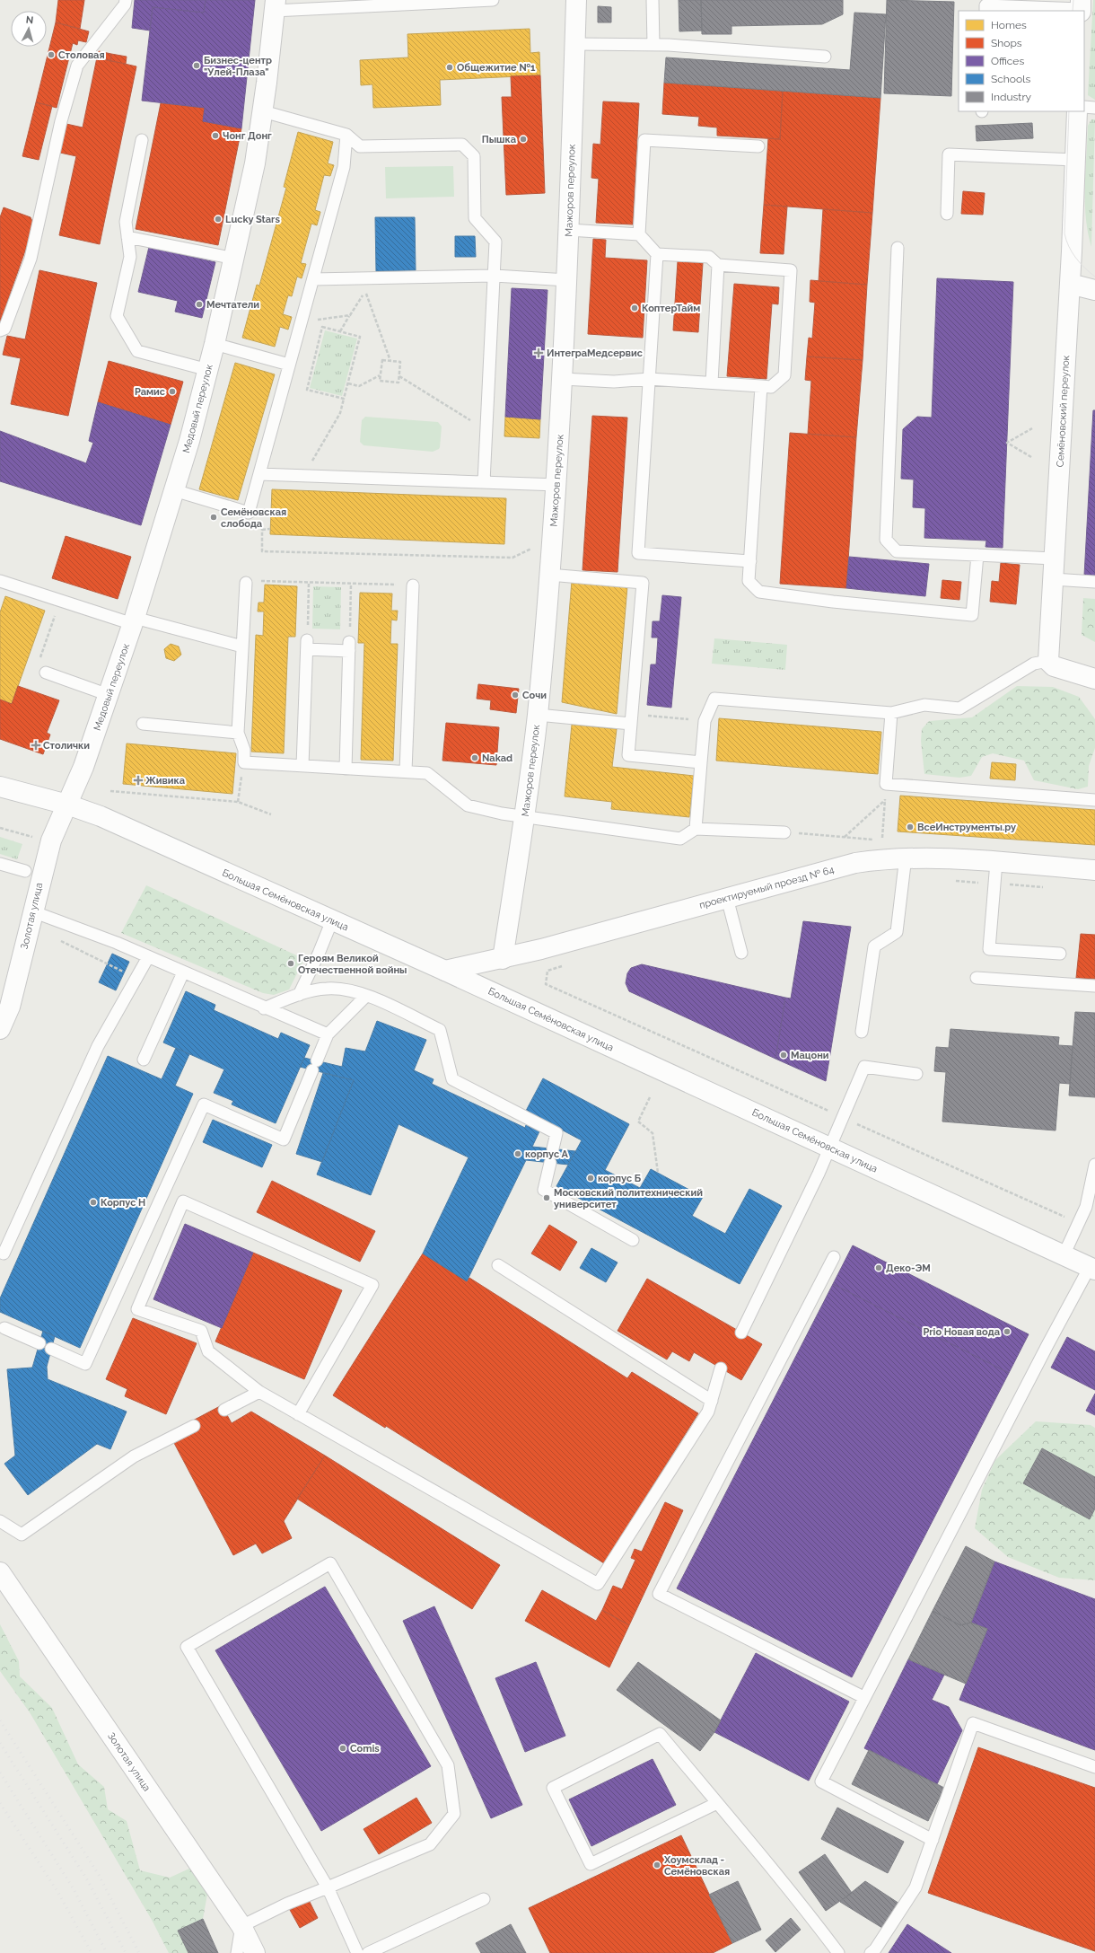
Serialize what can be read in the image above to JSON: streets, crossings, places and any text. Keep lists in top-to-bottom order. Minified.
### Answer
{"streets":{"street":["Мажоров переулок","Медовый переулок","Семёновский переулок","проектируемый проезд № 64","Большая Семёновская улица","Золотая улица"]},"crossings":[["Мажоров переулок","проектируемый проезд № 64"],["Медовый переулок","Большая Семёновская улица"],["Медовый переулок","Золотая улица"],["проектируемый проезд № 64","Большая Семёновская улица"],["Большая Семёновская улица","Золотая улица"]],"places":{"other":["Столовая","Бизнес-центр \"Улей-Плаза\"","Общежитие №1","Чонг Донг","Пышка","Lucky Stars","Мечтатели","КоптерТайм","Рамис","Семёновская слобода","Сочи","Nakad","ВсеИнструменты.ру","Героям Великой Отечественной войны","Мацони","корпус А","корпус Б","Московский политехнический университет","Корпус Н","Деко-ЭМ","Prio Новая вода","Comis","Хоумсклад - Семёновская"],"health":["ИнтеграМедсервис","Столички","Живика"]},"legend":["Homes","Shops","Offices","Schools","Industry"],"north":"top"}
